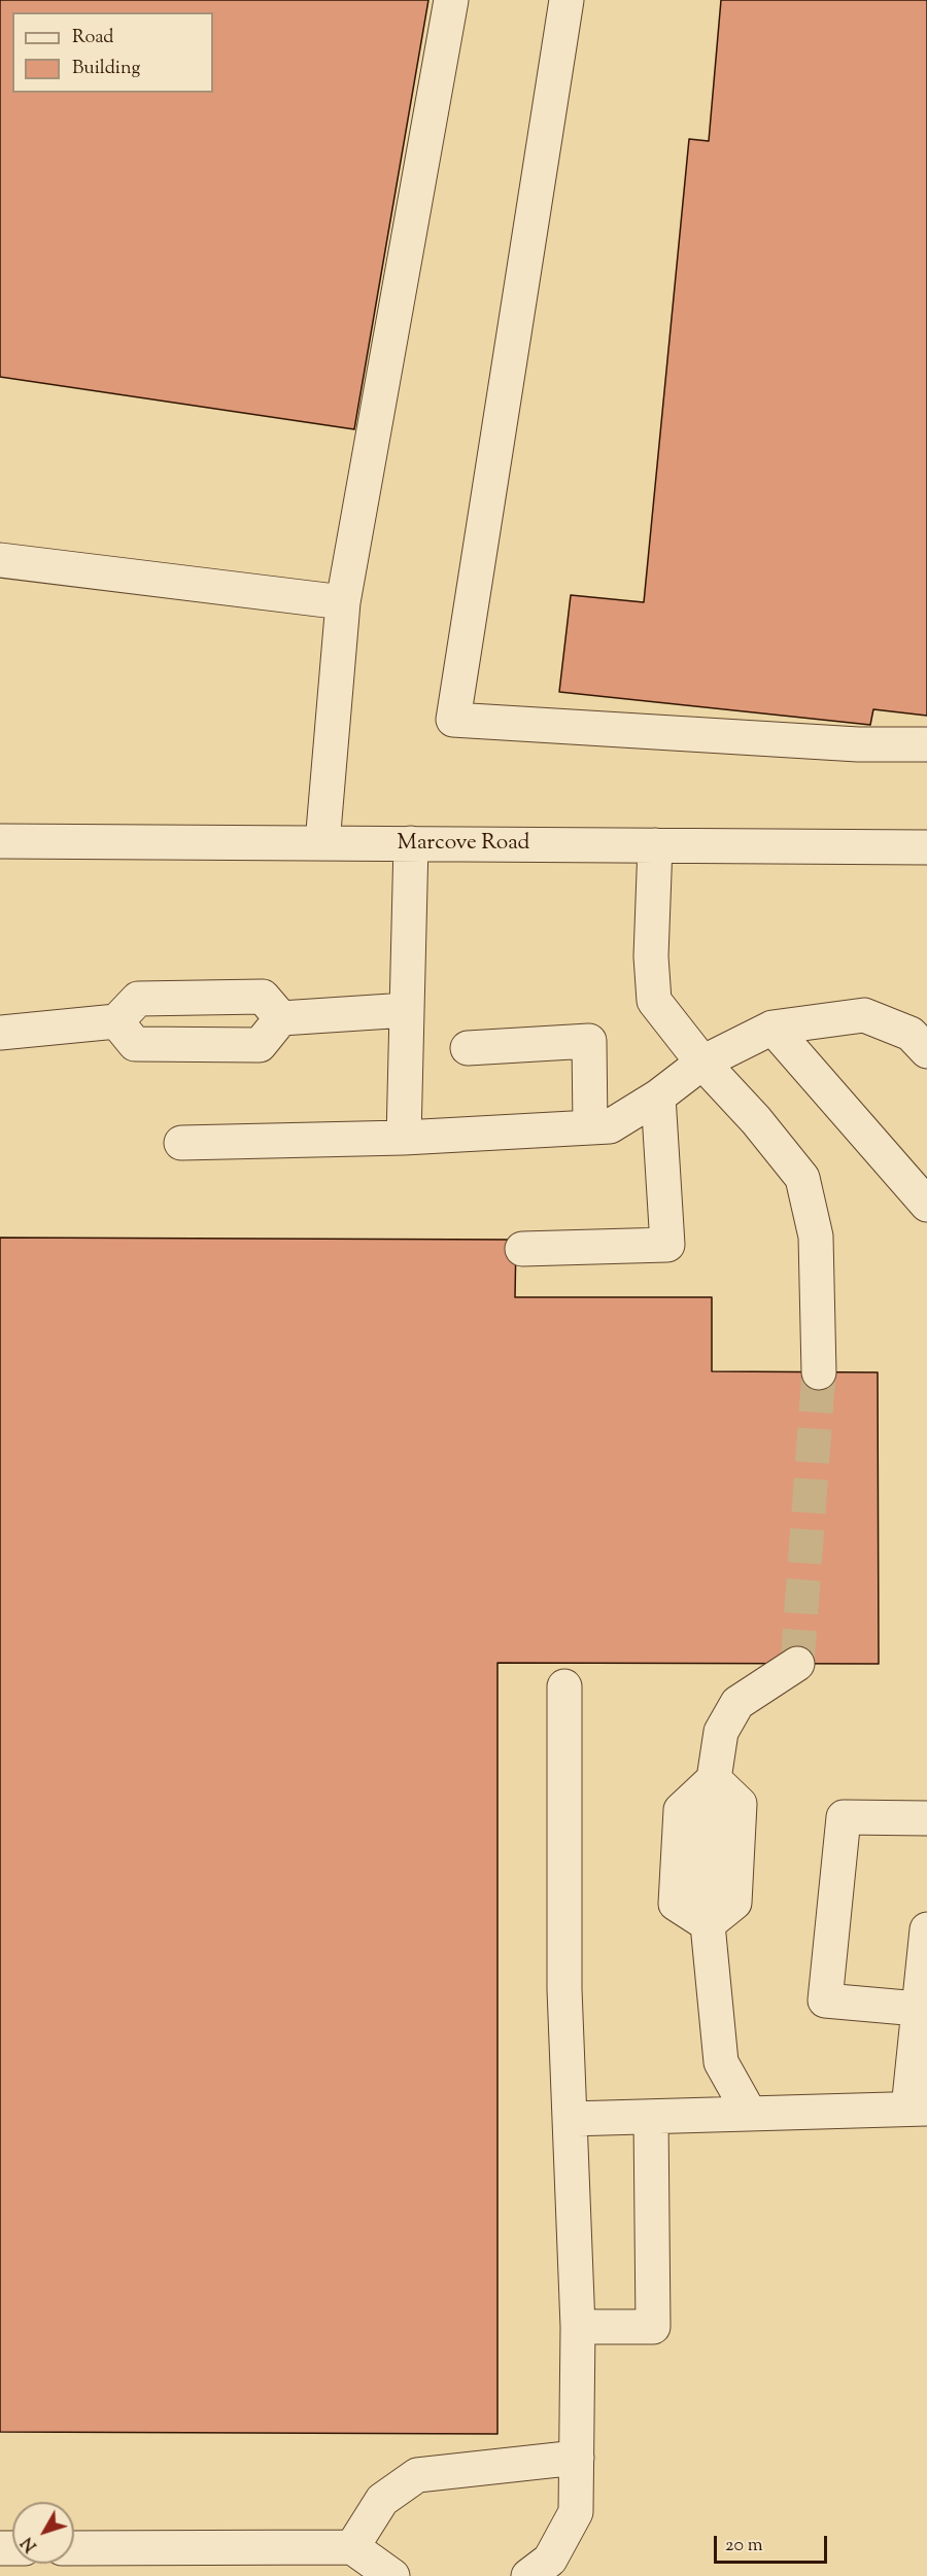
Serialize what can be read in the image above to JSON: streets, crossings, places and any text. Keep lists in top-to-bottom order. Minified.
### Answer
{"streets":{"street":["Marcove Road"]},"legend":["Road","Building"],"scale_bar":"20 m","north":"bottom left"}
